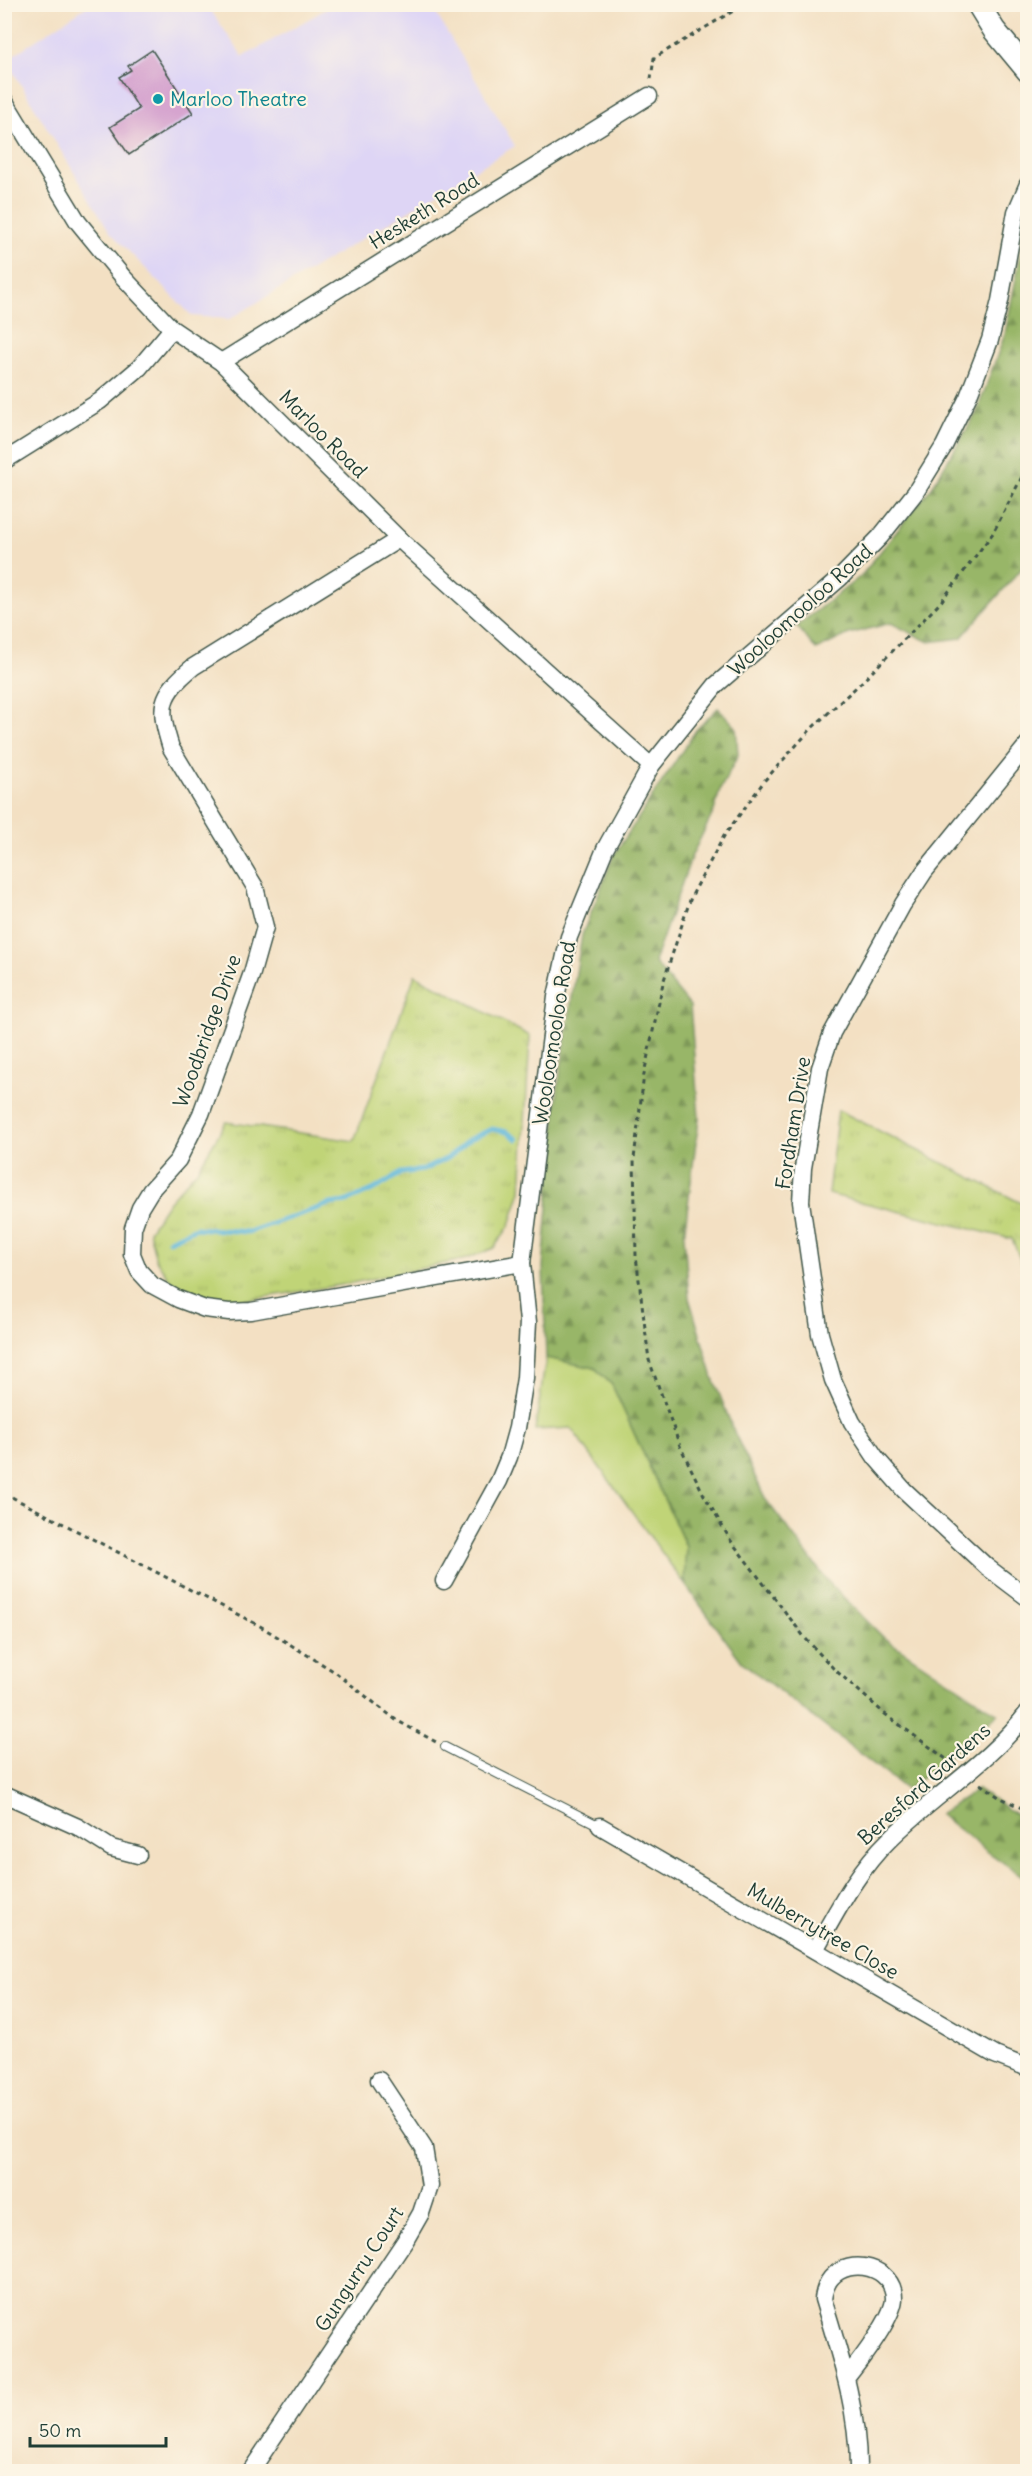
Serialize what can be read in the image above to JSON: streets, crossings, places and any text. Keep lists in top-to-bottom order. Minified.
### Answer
{"streets":{"street":["Hesketh Road","Marloo Road","Wooloomooloo Road","Woodbridge Drive","Fordham Drive","Beresford Gardens","Mulberrytree Close","Gungurru Court"]},"crossings":[["Hesketh Road","Marloo Road"],["Marloo Road","Wooloomooloo Road"],["Marloo Road","Woodbridge Drive"],["Wooloomooloo Road","Woodbridge Drive"],["Beresford Gardens","Mulberrytree Close"]],"places":["Marloo Theatre"],"scale_bar":"50 m"}
